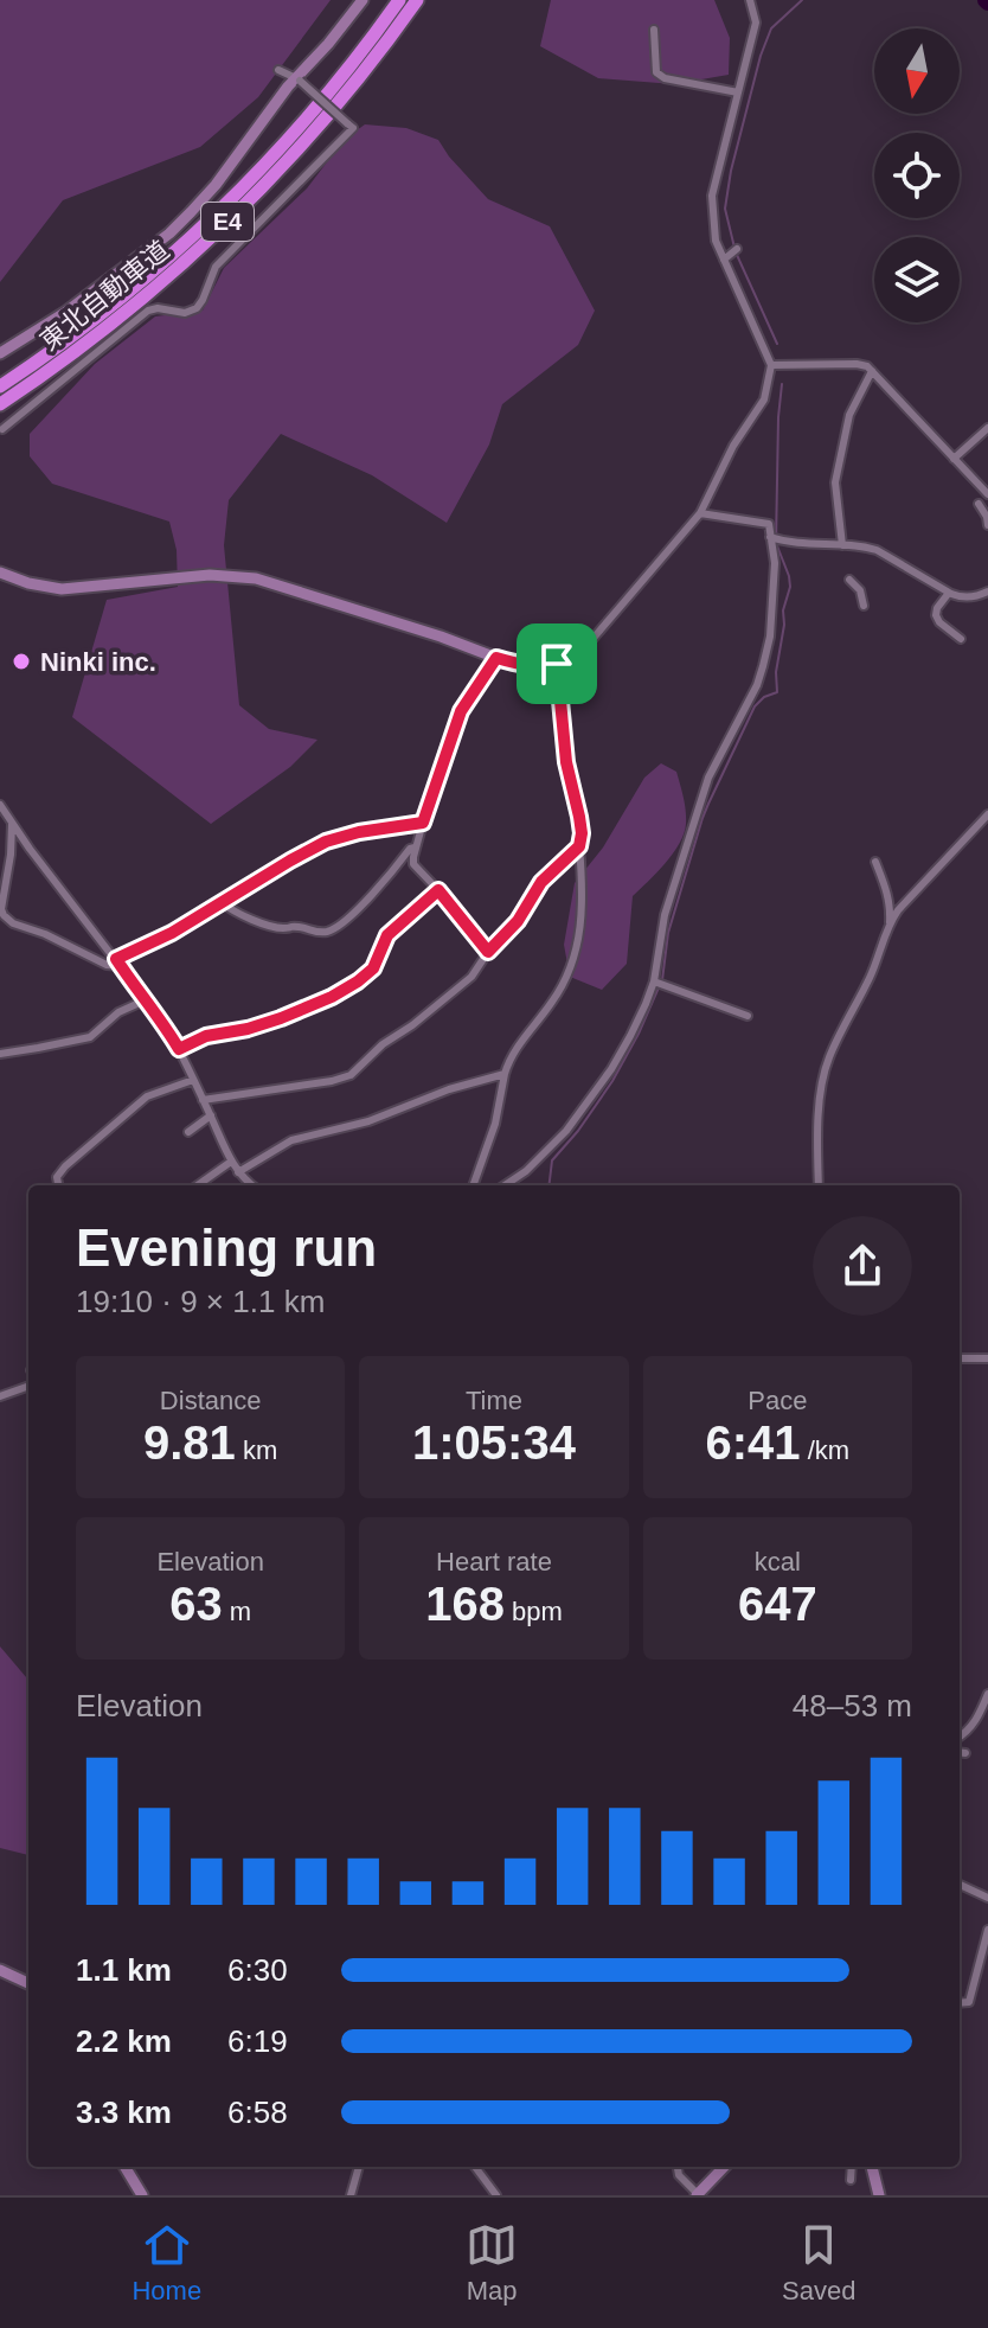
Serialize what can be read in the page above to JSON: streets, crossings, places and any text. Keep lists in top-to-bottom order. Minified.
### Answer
{"streets":{"highway":["E4","東北自動車道"]},"places":["Ninki inc."],"north":"bottom","page":{"heading":["Evening run","19:10 · 9 × 1.1 km"],"stats":[["Distance","9.81 km"],["Time","1:05:34"],["Pace","6:41 /km"],["Elevation","63 m"],["Heart rate","168 bpm"],["kcal","647"]],"chart":["Elevation","48–53 m"],"list":[{"name":"1.1 km","note":"6:30"},{"name":"2.2 km","note":"6:19"},{"name":"3.3 km","note":"6:58"}],"tabs":["Home","Map","Saved"]}}
